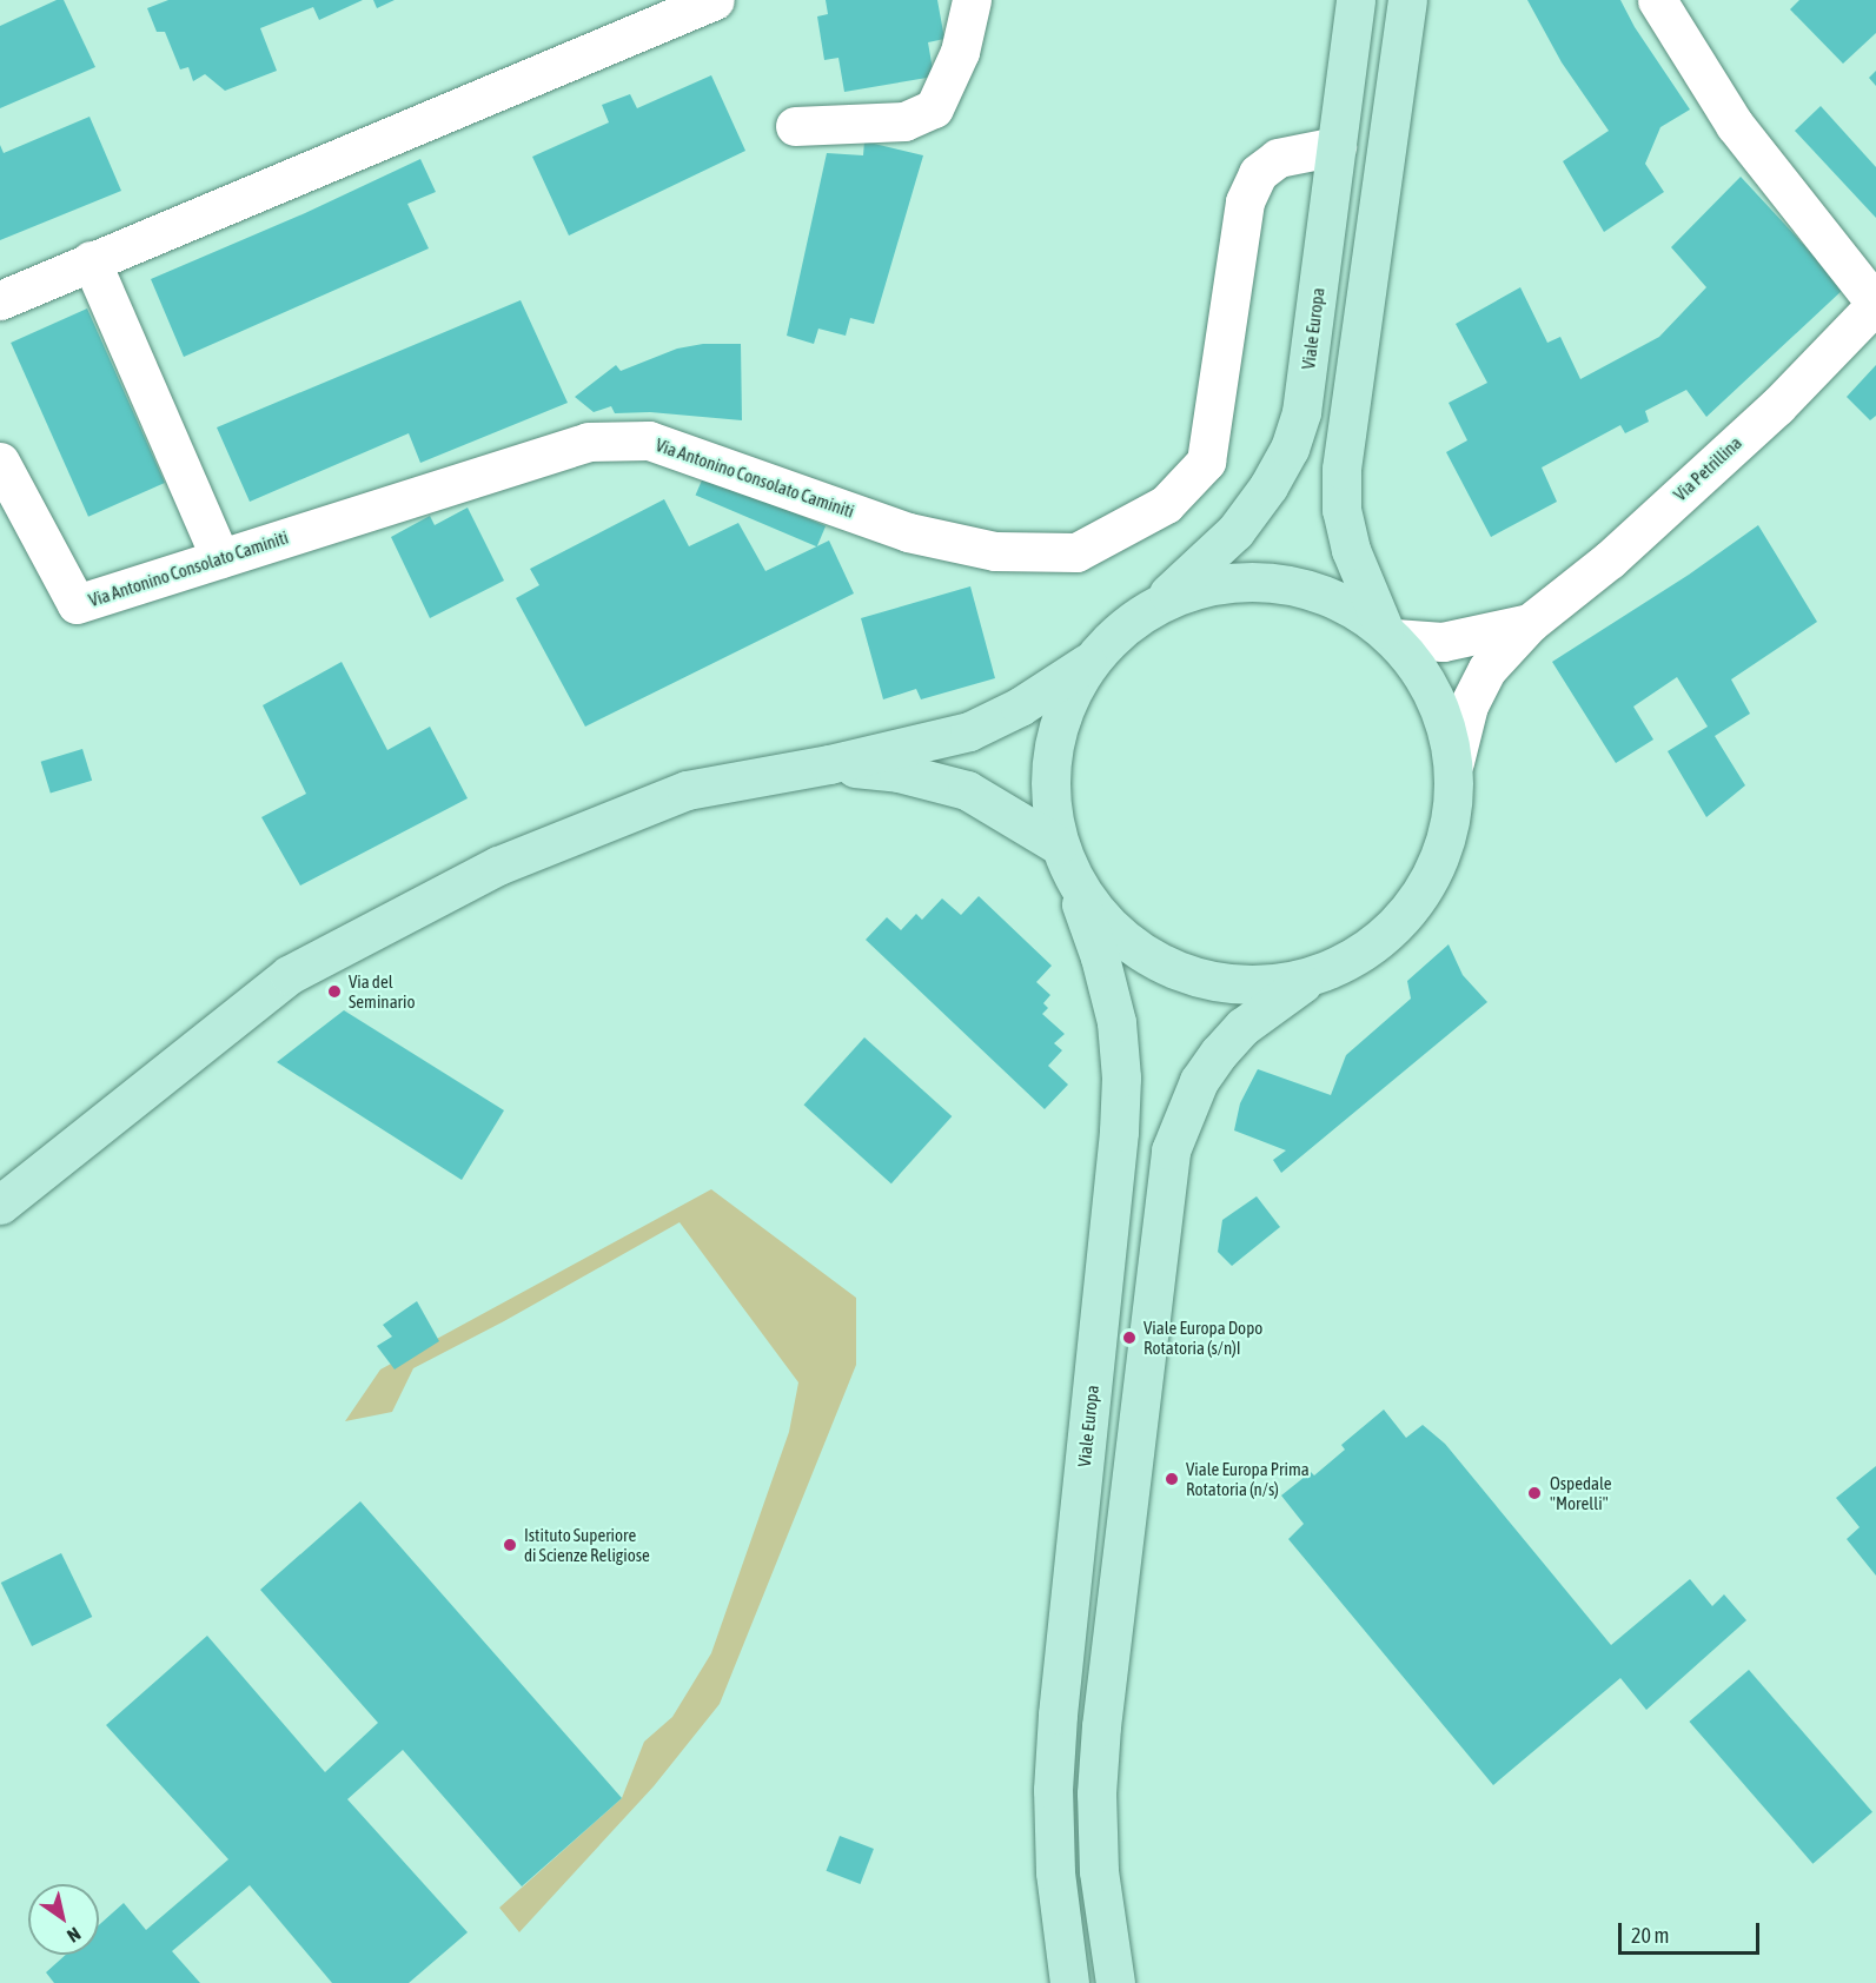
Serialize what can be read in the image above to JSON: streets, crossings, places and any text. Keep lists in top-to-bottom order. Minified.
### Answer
{"streets":{"main road":["Viale Europa"],"street":["Via Petrillina","Via Antonino Consolato Caminiti"]},"crossings":[["Viale Europa","Via Antonino Consolato Caminiti"]],"places":["Via del Seminario","Viale Europa Dopo Rotatoria (s/n)I","Viale Europa Prima Rotatoria (n/s)","Ospedale \"Morelli\"","Istituto Superiore di Scienze Religiose"],"scale_bar":"20 m","north":"bottom right"}
